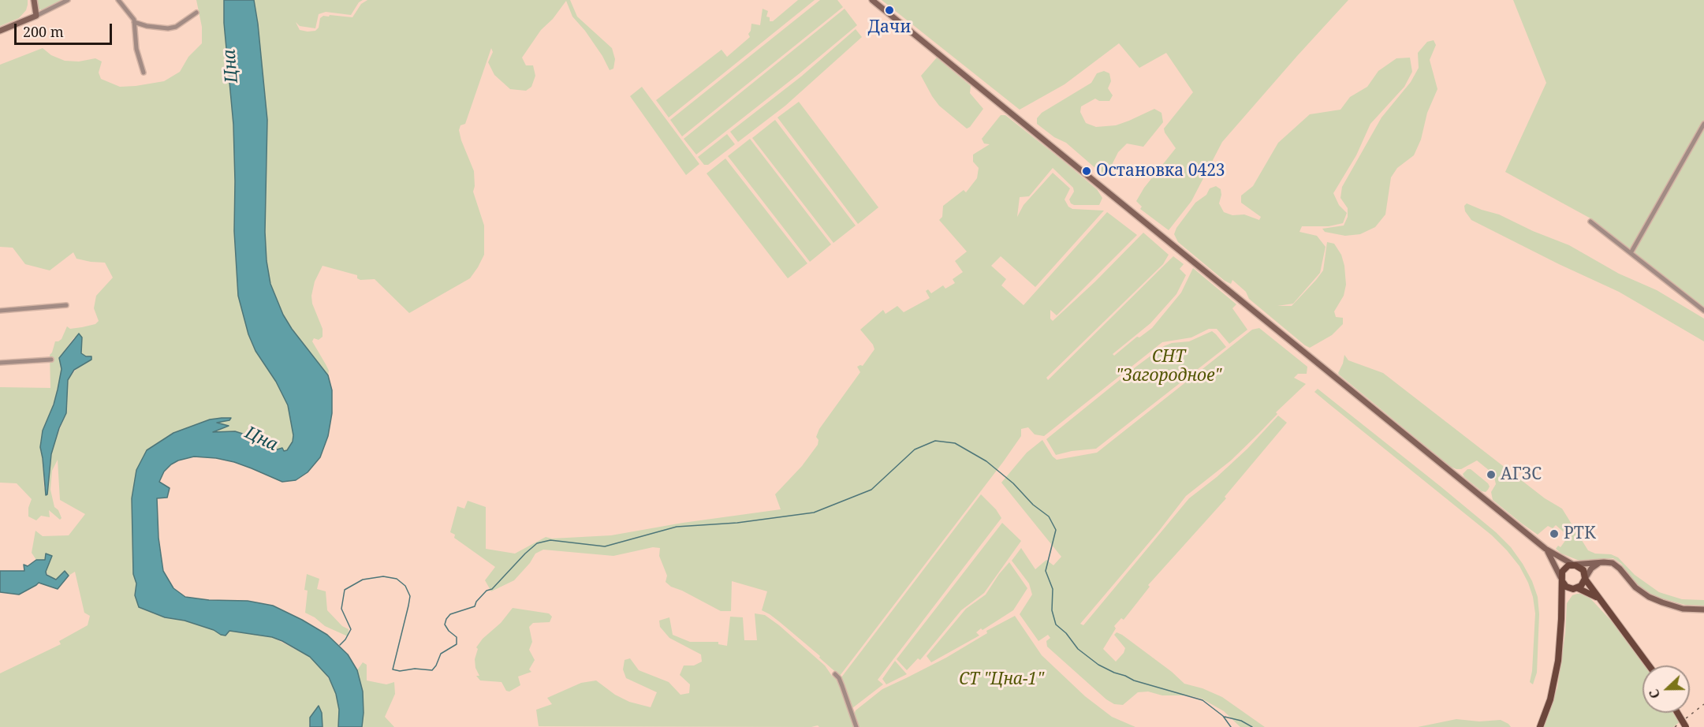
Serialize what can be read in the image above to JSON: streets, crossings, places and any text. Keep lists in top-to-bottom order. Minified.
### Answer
{"water":["Цна"],"parks":["СНТ \"Загородное\"","СТ \"Цна-1\""],"places":["Дачи","Остановка 0423","АГЗС","РТК"],"scale_bar":"200 m","north":"left"}
